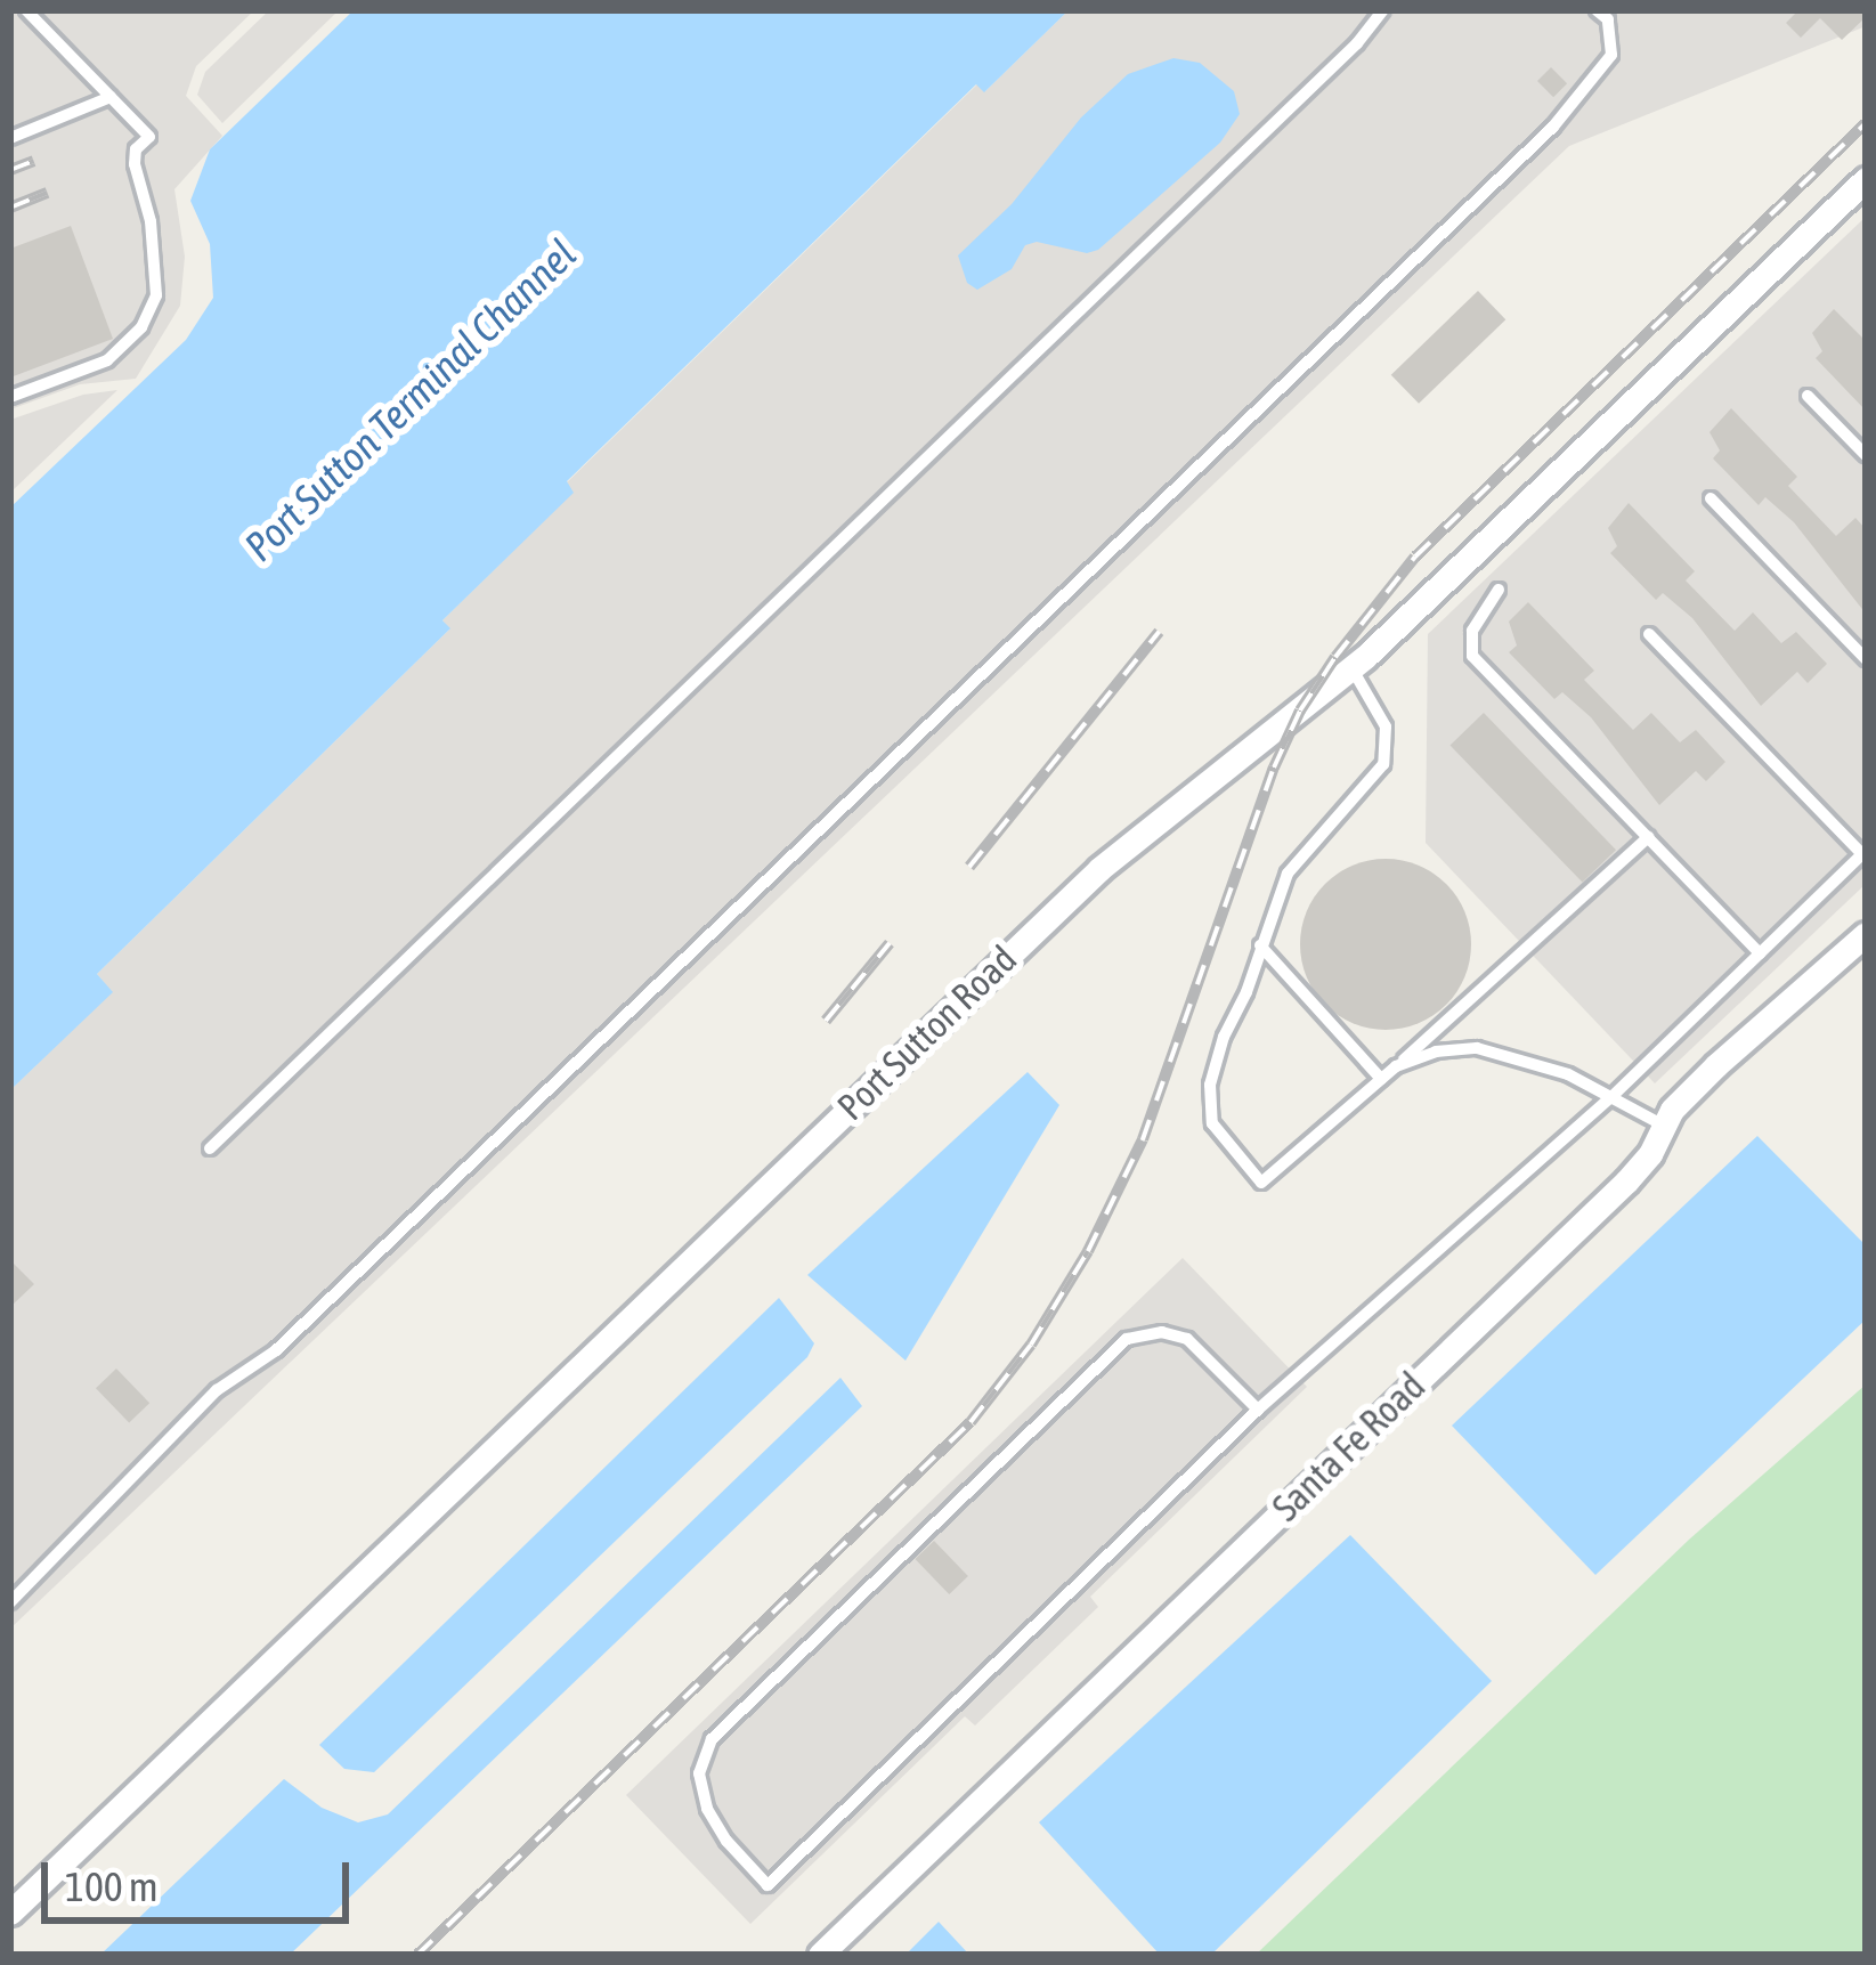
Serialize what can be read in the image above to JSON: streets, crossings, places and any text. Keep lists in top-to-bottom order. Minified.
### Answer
{"streets":{"street":["Port Sutton Road","Santa Fe Road"]},"water":["Port Sutton Terminal Channel"],"scale_bar":"100 m"}
